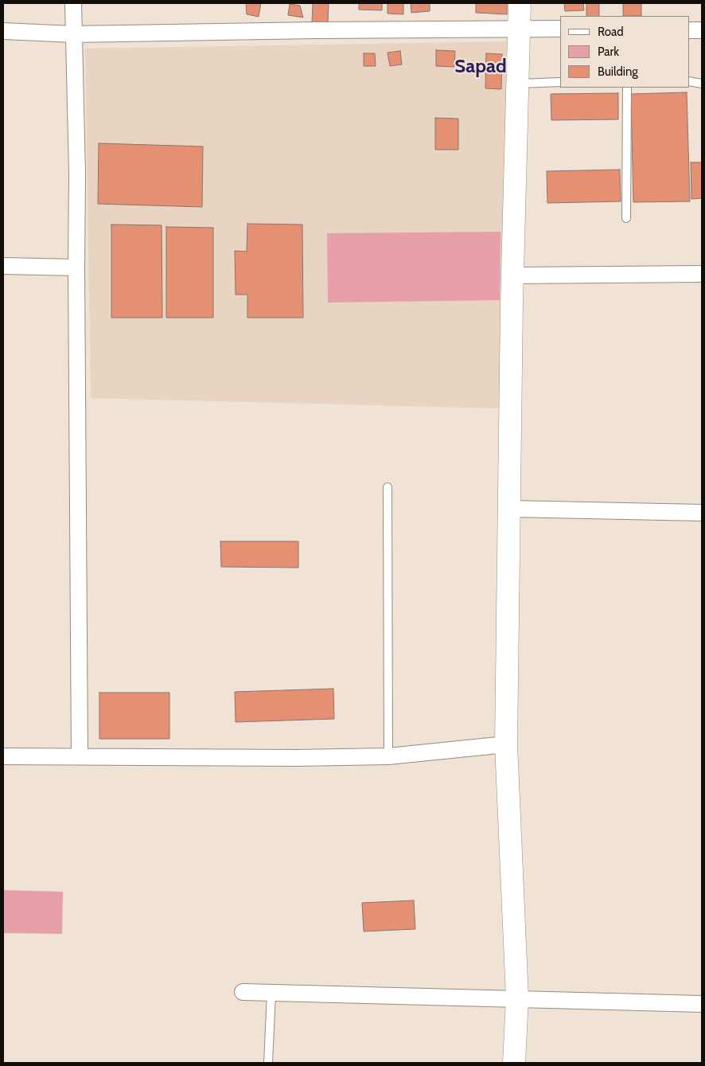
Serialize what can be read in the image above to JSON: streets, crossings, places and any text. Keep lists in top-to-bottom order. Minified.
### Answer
{"districts":["Sapad"],"legend":["Road","Park","Building"]}
